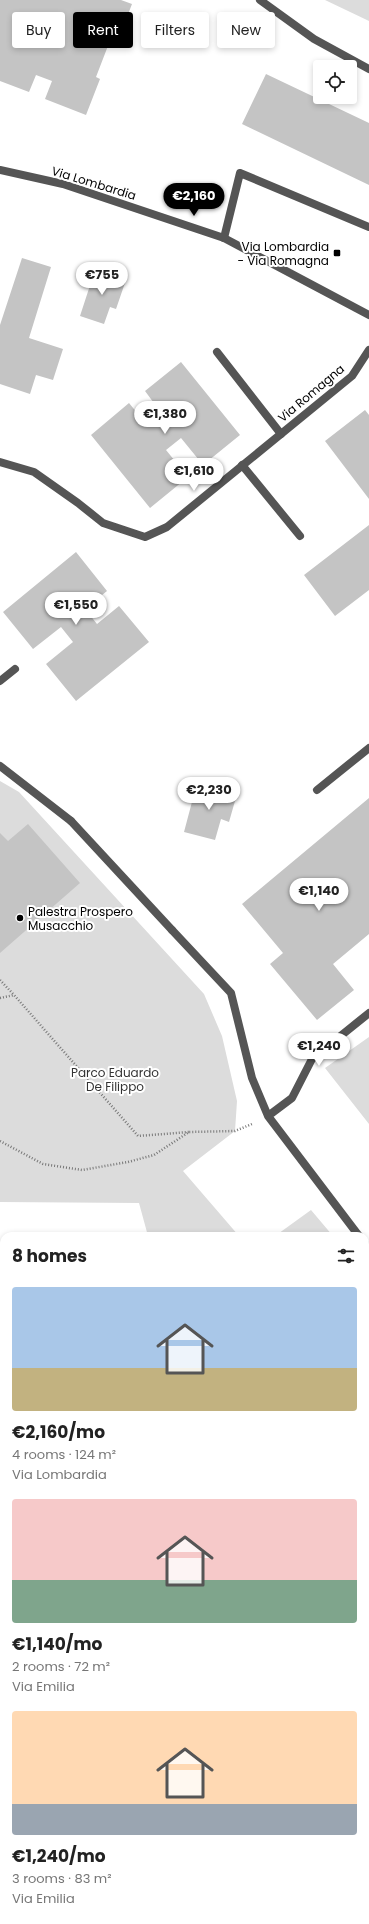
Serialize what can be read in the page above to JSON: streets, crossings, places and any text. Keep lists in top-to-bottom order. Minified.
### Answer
{"streets":{"street":["Via Lombardia","Via Romagna"]},"parks":["Parco Eduardo De Filippo"],"places":{"transit":["Via Lombardia - Via Romagna"],"other":["Palestra Prospero Musacchio"]},"page":{"chip":["Buy","Rent","Filters","New"],"price":["€2,160","€755","€1,380","€1,610","€1,550","€2,230","€1,140","€1,240"],"heading":"8 homes","list":[{"name":"€2,160/mo","note":"4 rooms · 124 m² · Via Lombardia"},{"name":"€1,140/mo","note":"2 rooms · 72 m² · Via Emilia"},{"name":"€1,240/mo","note":"3 rooms · 83 m² · Via Emilia"}]}}
